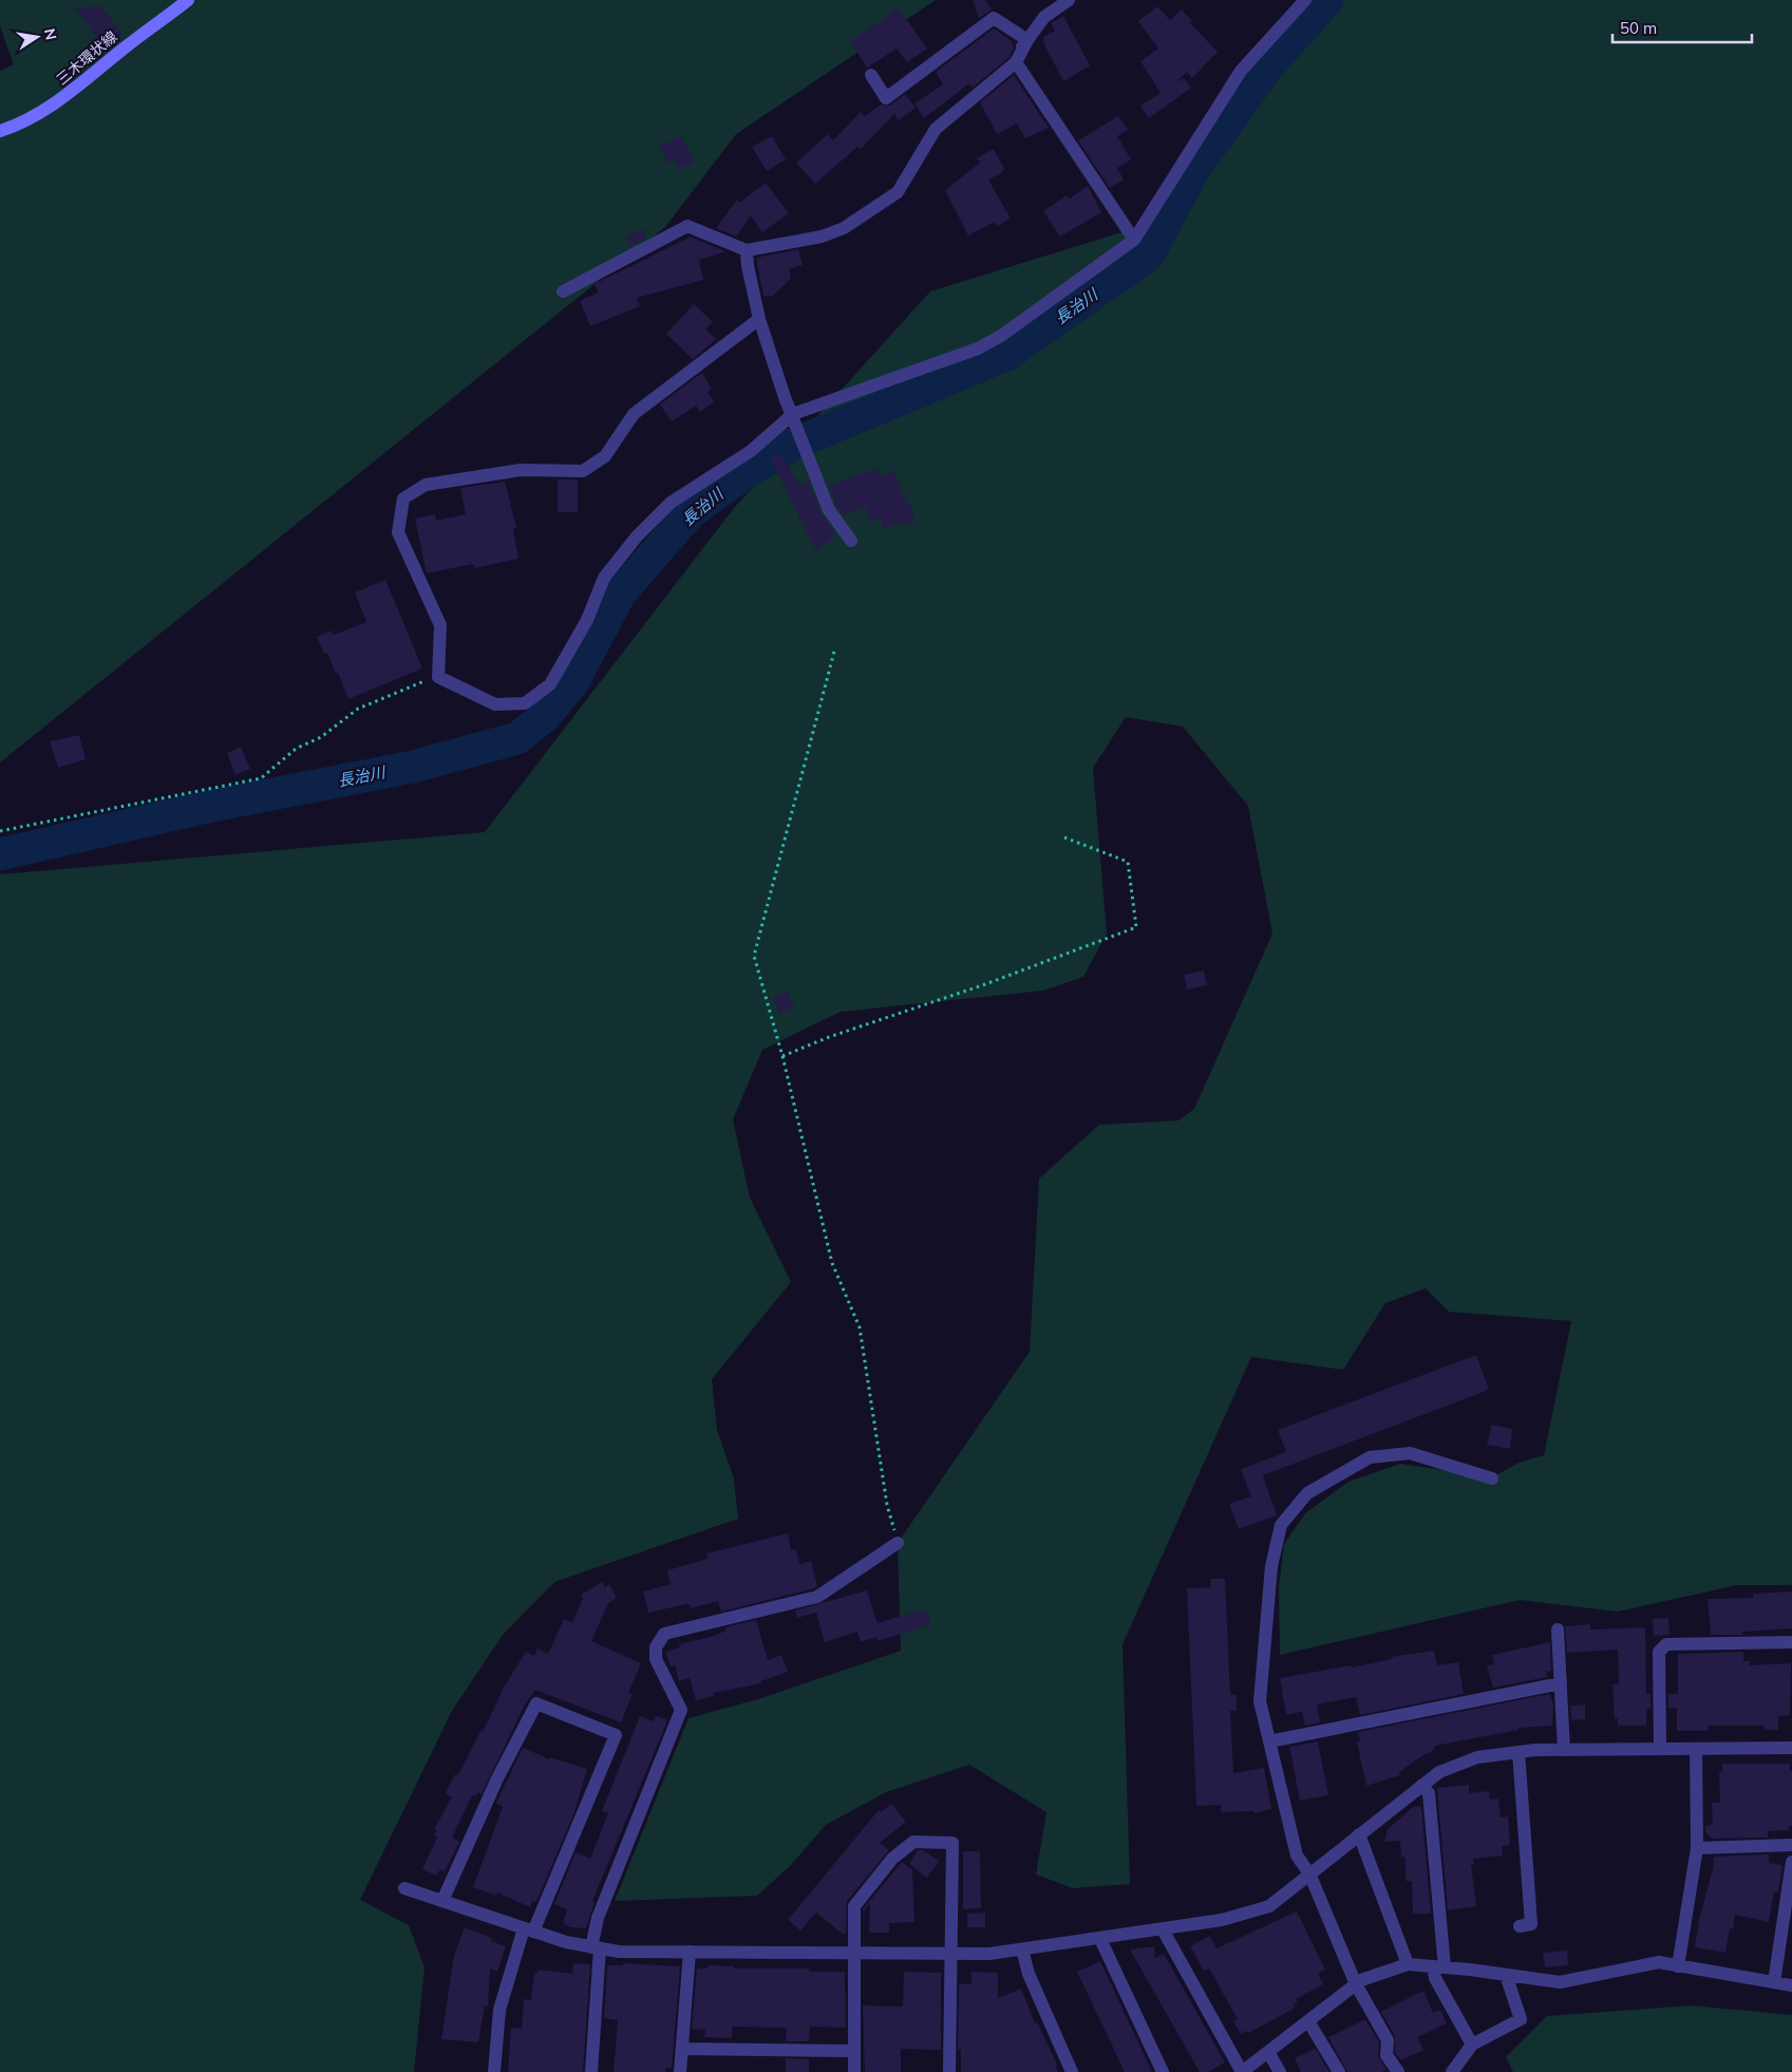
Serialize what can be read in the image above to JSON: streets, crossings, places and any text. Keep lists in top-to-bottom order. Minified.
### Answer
{"streets":{"main road":["三木環状線"]},"water":["長治川"],"scale_bar":"50 m","north":"right"}
